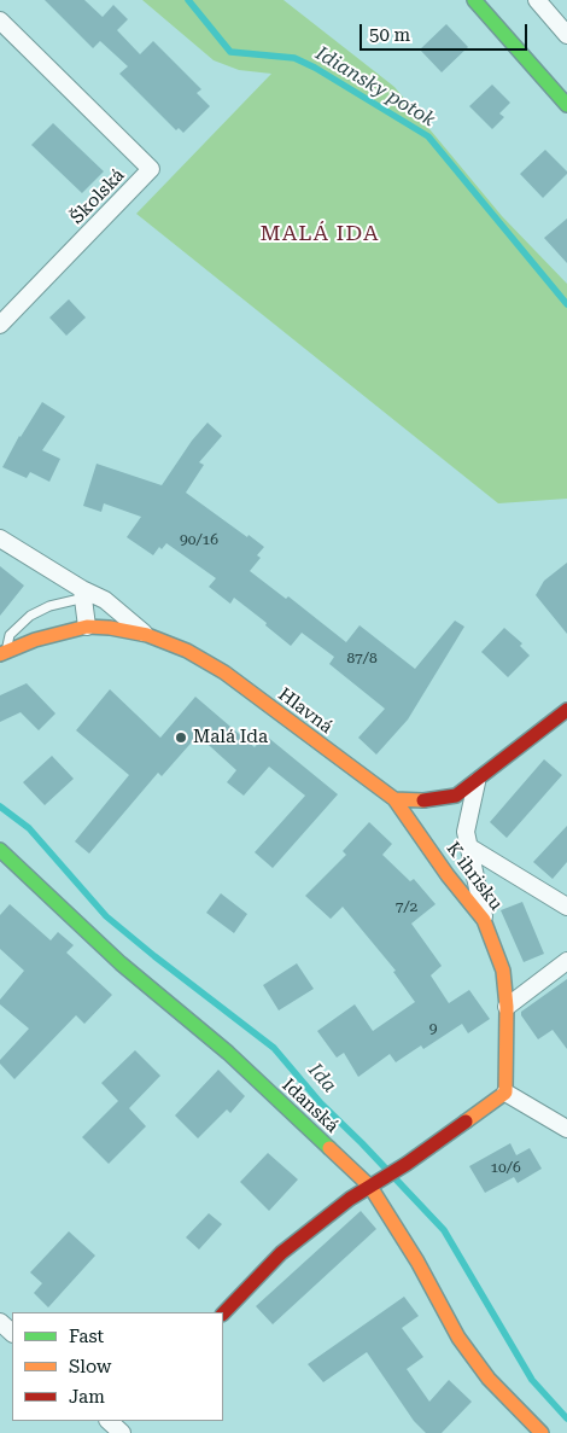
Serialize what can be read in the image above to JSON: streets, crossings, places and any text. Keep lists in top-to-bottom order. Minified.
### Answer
{"streets":{"street":["Školská","Hlavná","K ihrisku","Idanská"]},"crossings":[["Hlavná","K ihrisku"]],"districts":["MALÁ IDA"],"water":["Idiansky potok","Ida"],"places":["Malá Ida"],"house_numbers":["90/16","87/8","7/2","9","10/6"],"legend":["Fast","Slow","Jam"],"scale_bar":"50 m"}
